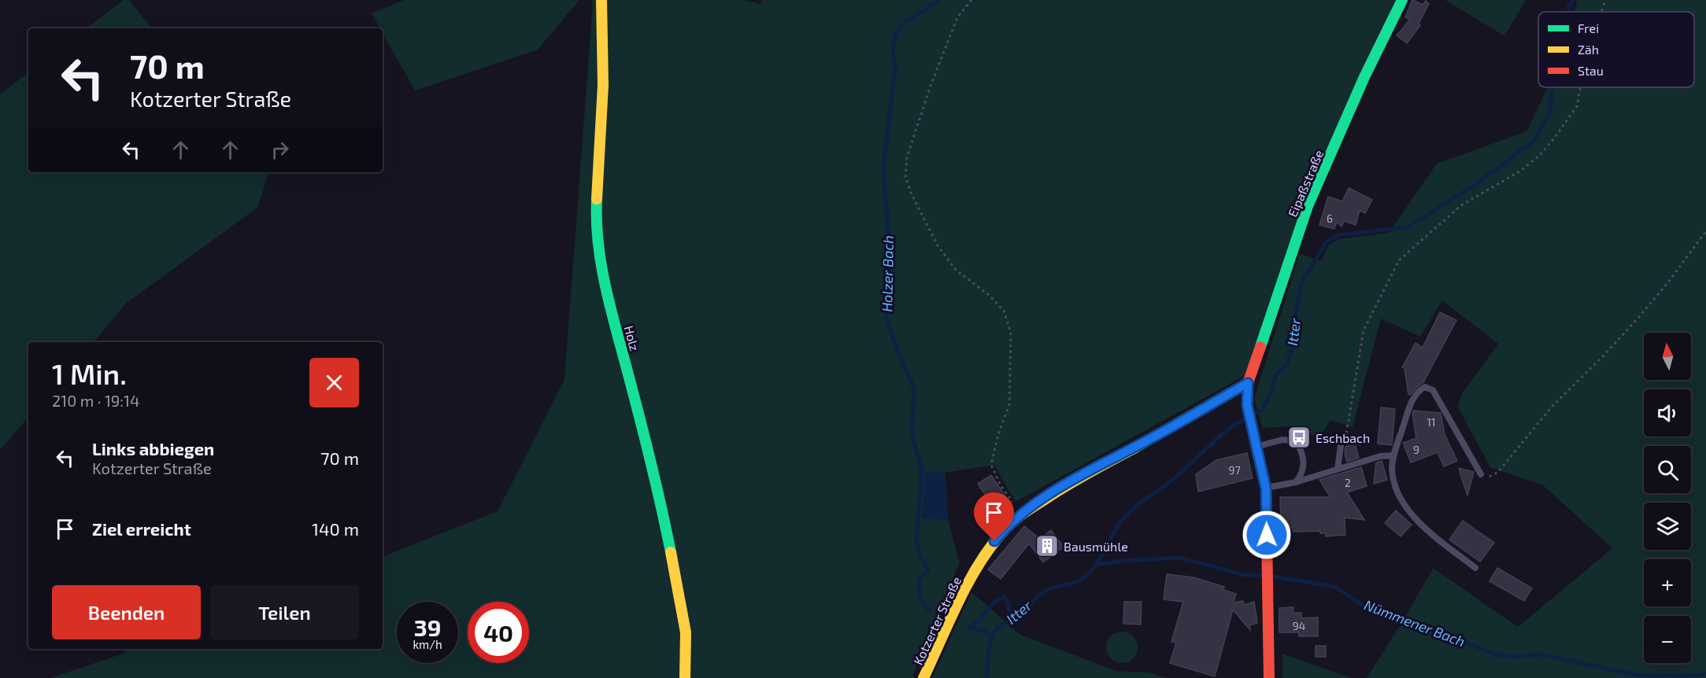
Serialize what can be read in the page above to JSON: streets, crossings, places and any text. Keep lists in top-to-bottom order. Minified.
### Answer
{"streets":{"street":["Eipaßstraße","Holz","Kotzerter Straße"]},"crossings":[["Eipaßstraße","Kotzerter Straße"]],"water":["Holzer Bach","Itter","Nümmener Bach"],"places":{"bus stop":["Eschbach"],"building":["Bausmühle"]},"house_numbers":["6","11","9","97","2","94"],"legend":["Frei","Zäh","Stau"],"north":"top","page":{"turn":["70 m","Kotzerter Straße"],"map_buttons":["+","−"],"heading":["1 Min.","210 m · 19:14"],"list":[{"name":"Links abbiegen","note":"Kotzerter Straße","value":"70 m"},{"name":"Ziel erreicht","value":"140 m"}],"buttons":["Beenden","Teilen"],"speed":"39 km/h","limit":"40"}}
